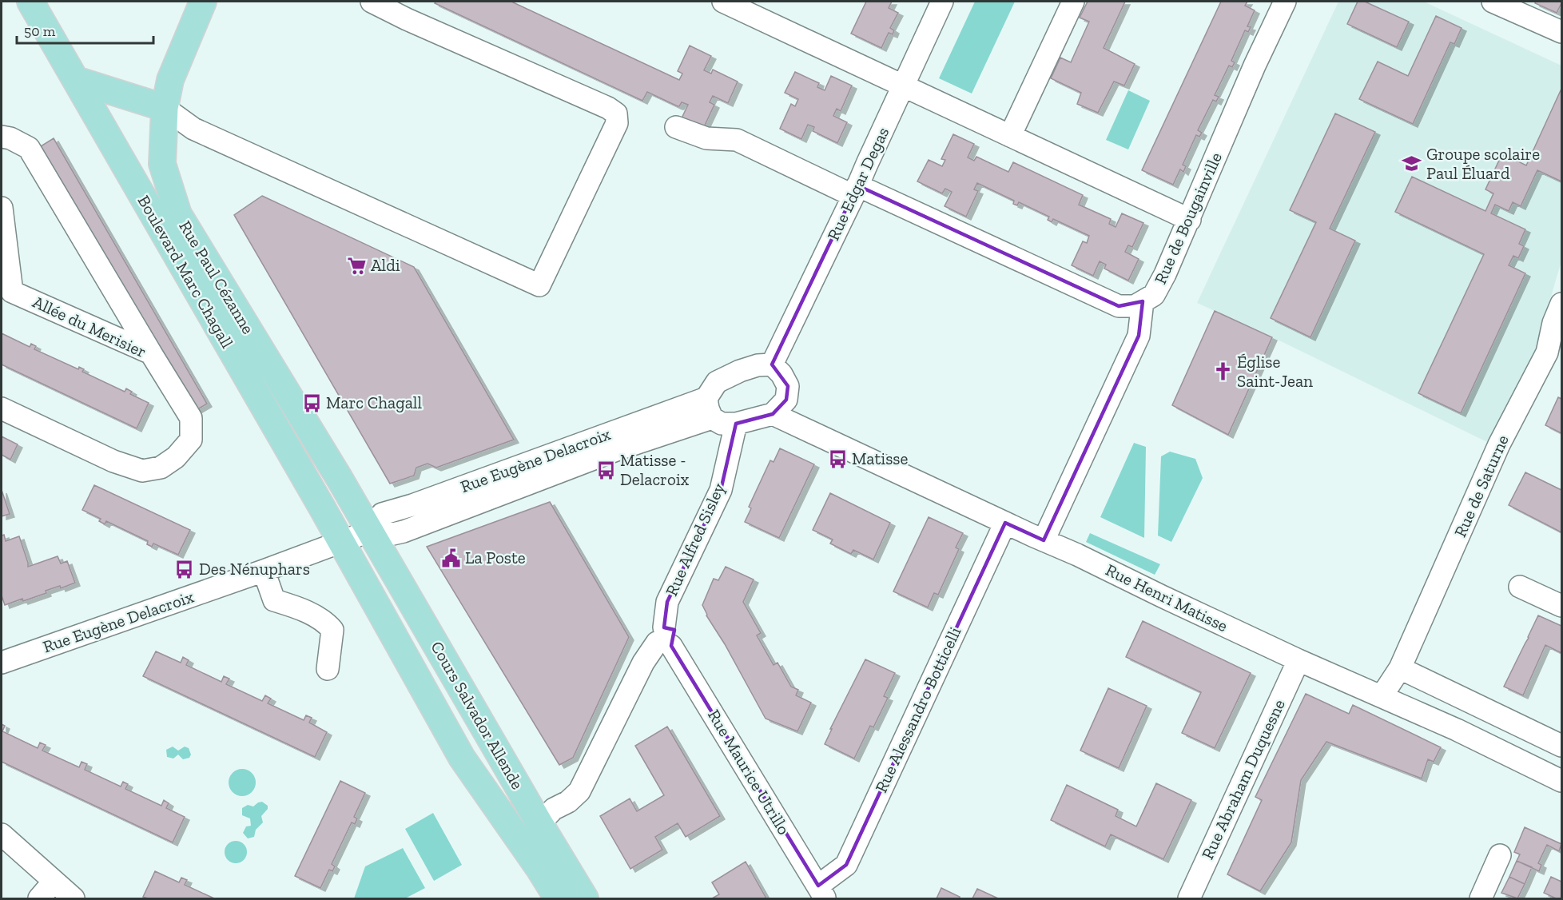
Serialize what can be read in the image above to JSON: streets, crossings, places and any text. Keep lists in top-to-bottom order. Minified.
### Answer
{"streets":{"main road":["Boulevard Marc Chagall","Rue Paul Cézanne","Cours Salvador Allende"],"street":["Rue Edgar Degas","Rue de Bougainville","Allée du Merisier","Rue Eugène Delacroix","Rue de Saturne","Rue Alfred Sisley","Rue Henri Matisse","Rue Alessandro Botticelli","Rue Maurice Utrillo","Rue Abraham Duquesne"]},"crossings":[["Rue Edgar Degas","Rue de Bougainville"],["Rue Edgar Degas","Rue Eugène Delacroix"],["Rue Edgar Degas","Rue Alfred Sisley"],["Rue Edgar Degas","Rue Henri Matisse"],["Boulevard Marc Chagall","Rue Eugène Delacroix"],["Boulevard Marc Chagall","Cours Salvador Allende"],["Rue Paul Cézanne","Rue Eugène Delacroix"],["Rue Paul Cézanne","Cours Salvador Allende"],["Rue Eugène Delacroix","Rue Alfred Sisley"],["Rue Eugène Delacroix","Rue Henri Matisse"],["Rue Eugène Delacroix","Cours Salvador Allende"],["Rue de Saturne","Rue Henri Matisse"],["Rue Alfred Sisley","Rue Henri Matisse"],["Rue Alfred Sisley","Rue Maurice Utrillo"],["Rue Henri Matisse","Rue Alessandro Botticelli"],["Rue Henri Matisse","Rue Abraham Duquesne"],["Rue Alessandro Botticelli","Rue Maurice Utrillo"]],"places":{"school or university":["Groupe scolaire Paul Éluard"],"supermarket":["Aldi"],"church":["Église Saint-Jean"],"bus stop":["Marc Chagall","Matisse","Matisse - Delacroix","Des Nénuphars"],"public building":["La Poste"]},"scale_bar":"50 m"}
